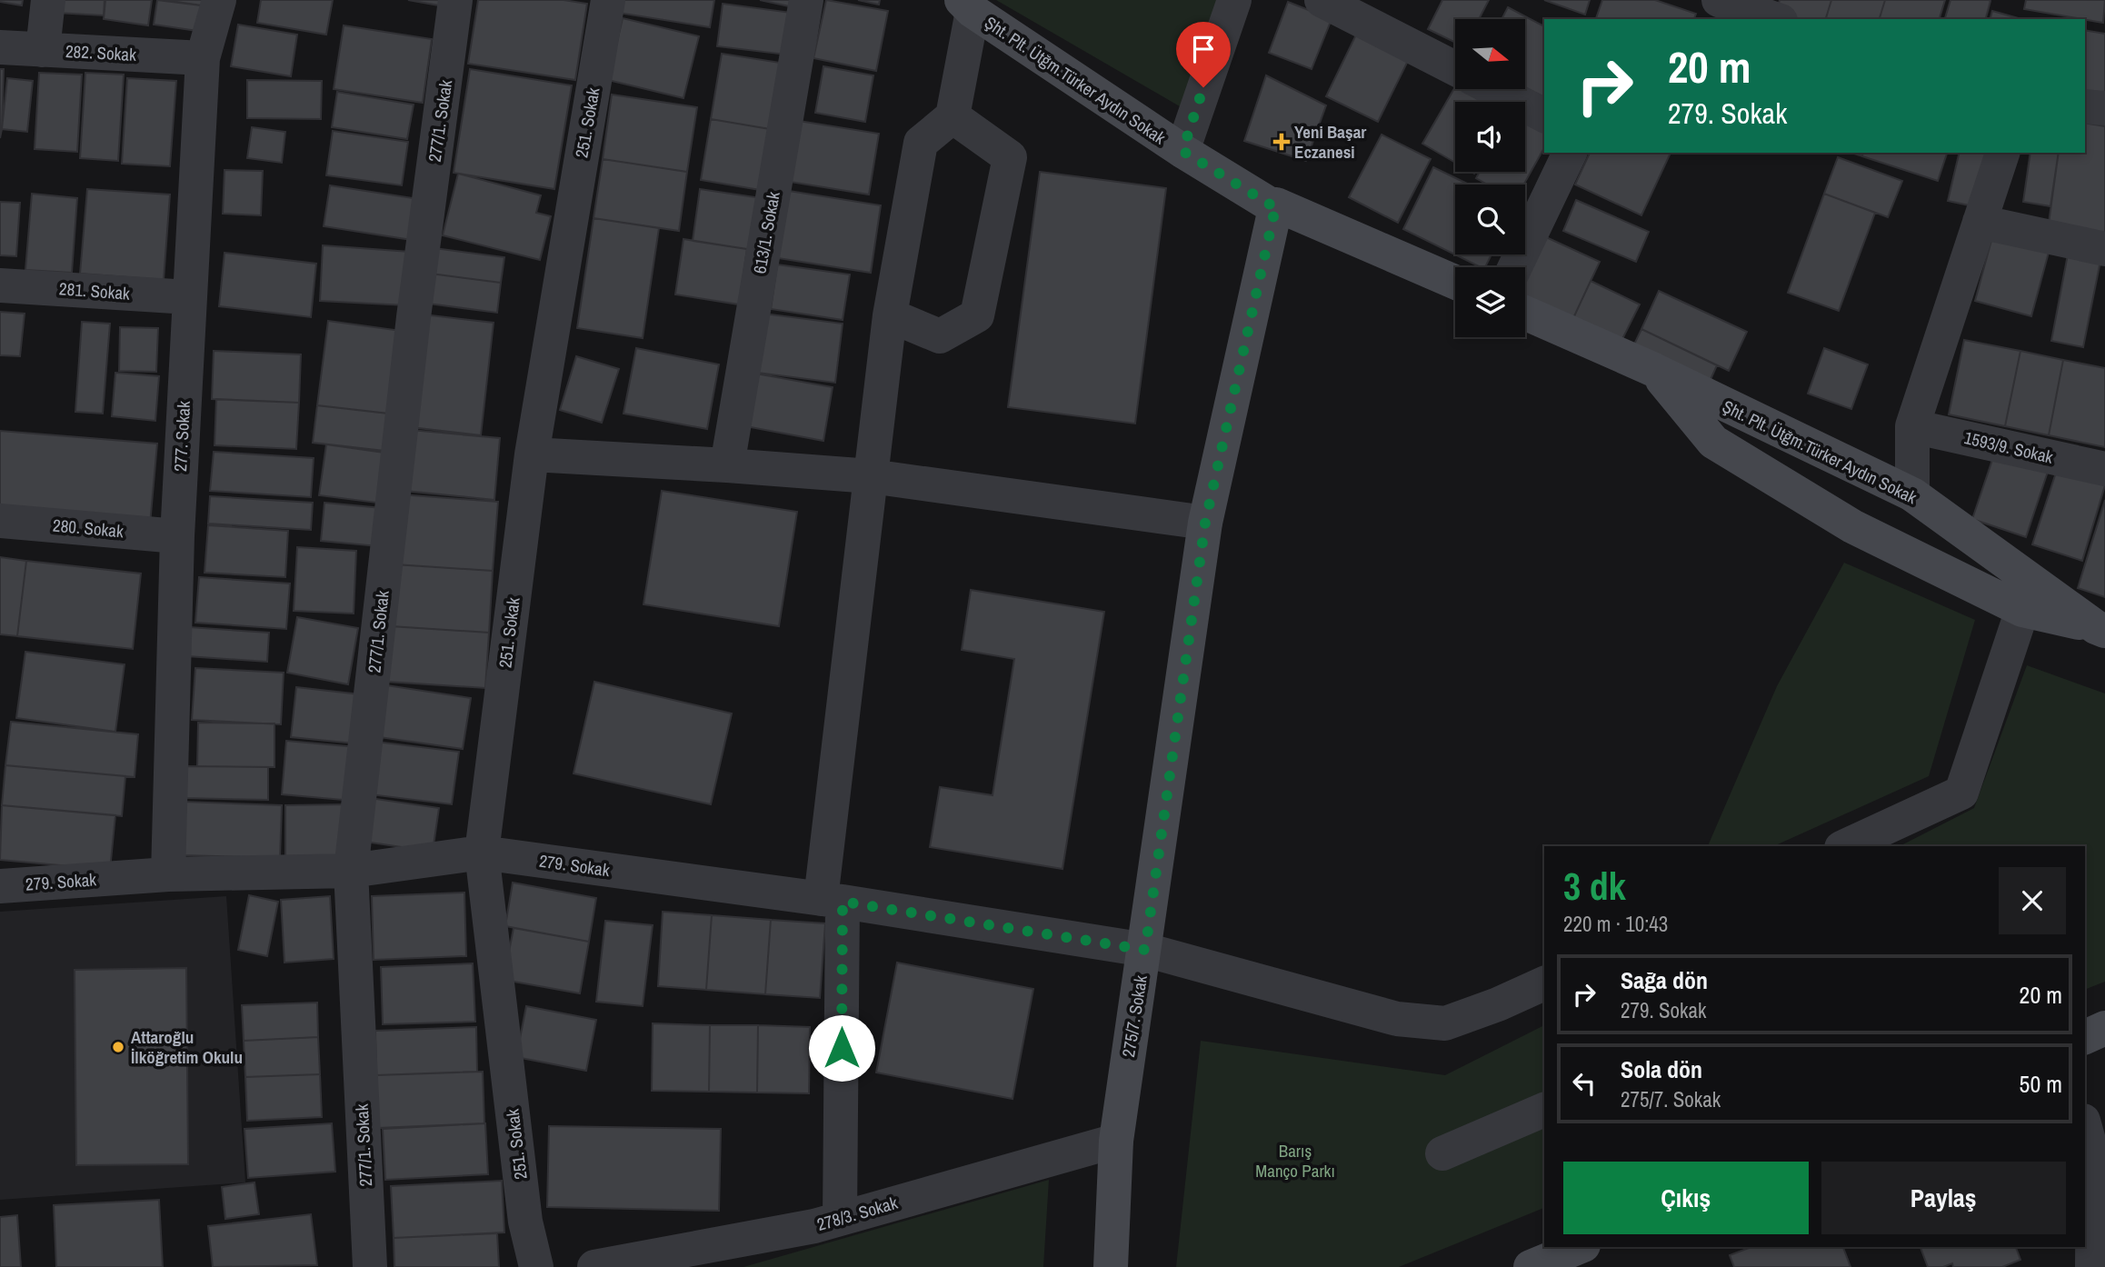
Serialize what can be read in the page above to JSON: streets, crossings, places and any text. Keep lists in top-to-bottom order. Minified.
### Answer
{"streets":{"main road":["Şht. Plt. Ütğm.Türker Aydın Sokak","275/7. Sokak"],"street":["282. Sokak","277/1. Sokak","251. Sokak","613/1. Sokak","281. Sokak","277. Sokak","1593/9. Sokak","280. Sokak","279. Sokak","278/3. Sokak"]},"crossings":[["282. Sokak","277. Sokak"],["Şht. Plt. Ütğm.Türker Aydın Sokak","275/7. Sokak"],["277/1. Sokak","279. Sokak"],["251. Sokak","279. Sokak"],["281. Sokak","277. Sokak"],["277. Sokak","280. Sokak"],["277. Sokak","279. Sokak"],["279. Sokak","275/7. Sokak"],["275/7. Sokak","278/3. Sokak"]],"parks":["Barış Manço Parkı"],"places":{"health":["Yeni Başar Eczanesi"],"other":["Attaroğlu İlköğretim Okulu"]},"north":"right","page":{"turn":["20 m","279. Sokak"],"heading":["3 dk","220 m · 10:43"],"list":[{"name":"Sağa dön","note":"279. Sokak","value":"20 m"},{"name":"Sola dön","note":"275/7. Sokak","value":"50 m"}],"buttons":["Çıkış","Paylaş"]}}
